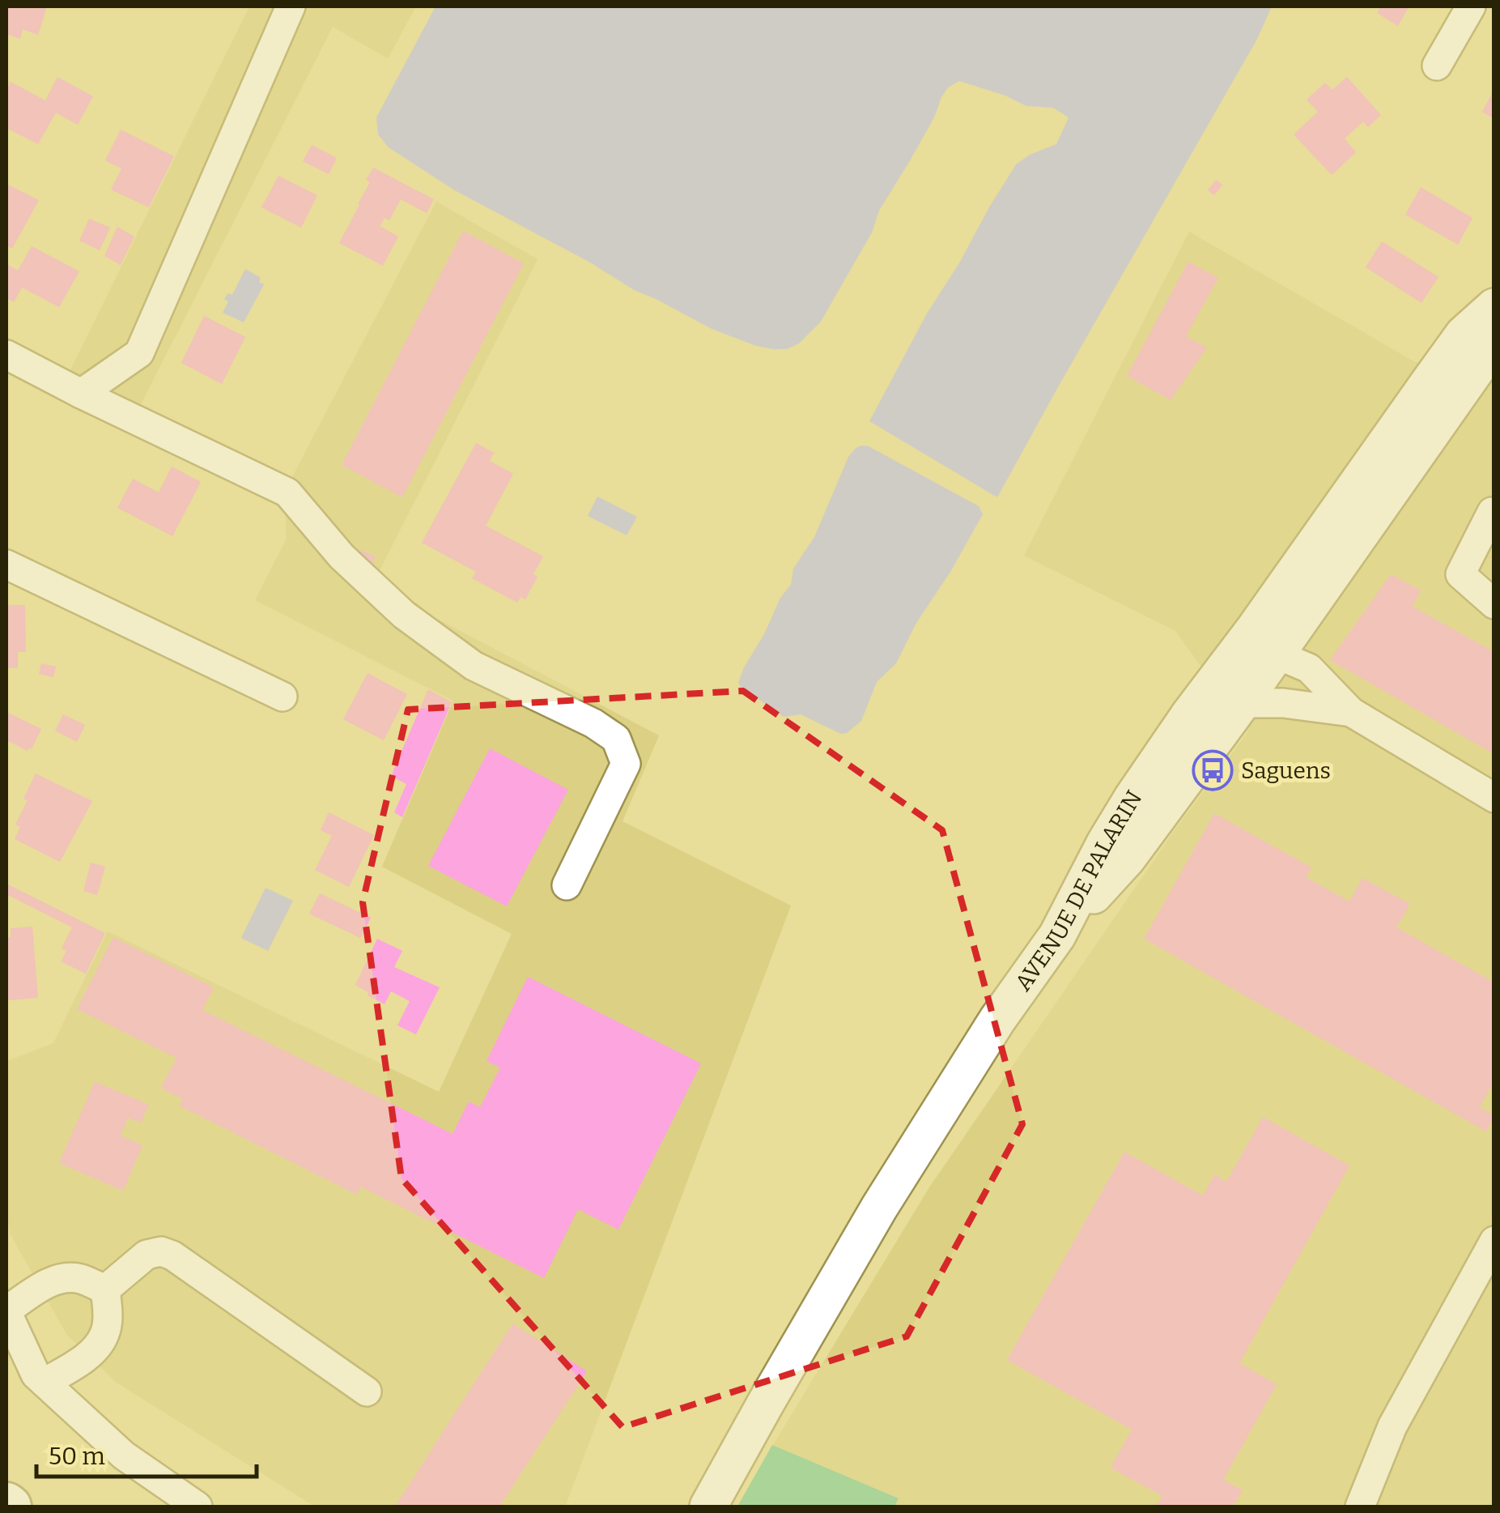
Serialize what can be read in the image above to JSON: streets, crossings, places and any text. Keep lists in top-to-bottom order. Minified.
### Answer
{"streets":{"main road":["AVENUE DE PALARIN"]},"places":{"bus stop":["Saguens"]},"scale_bar":"50 m"}
